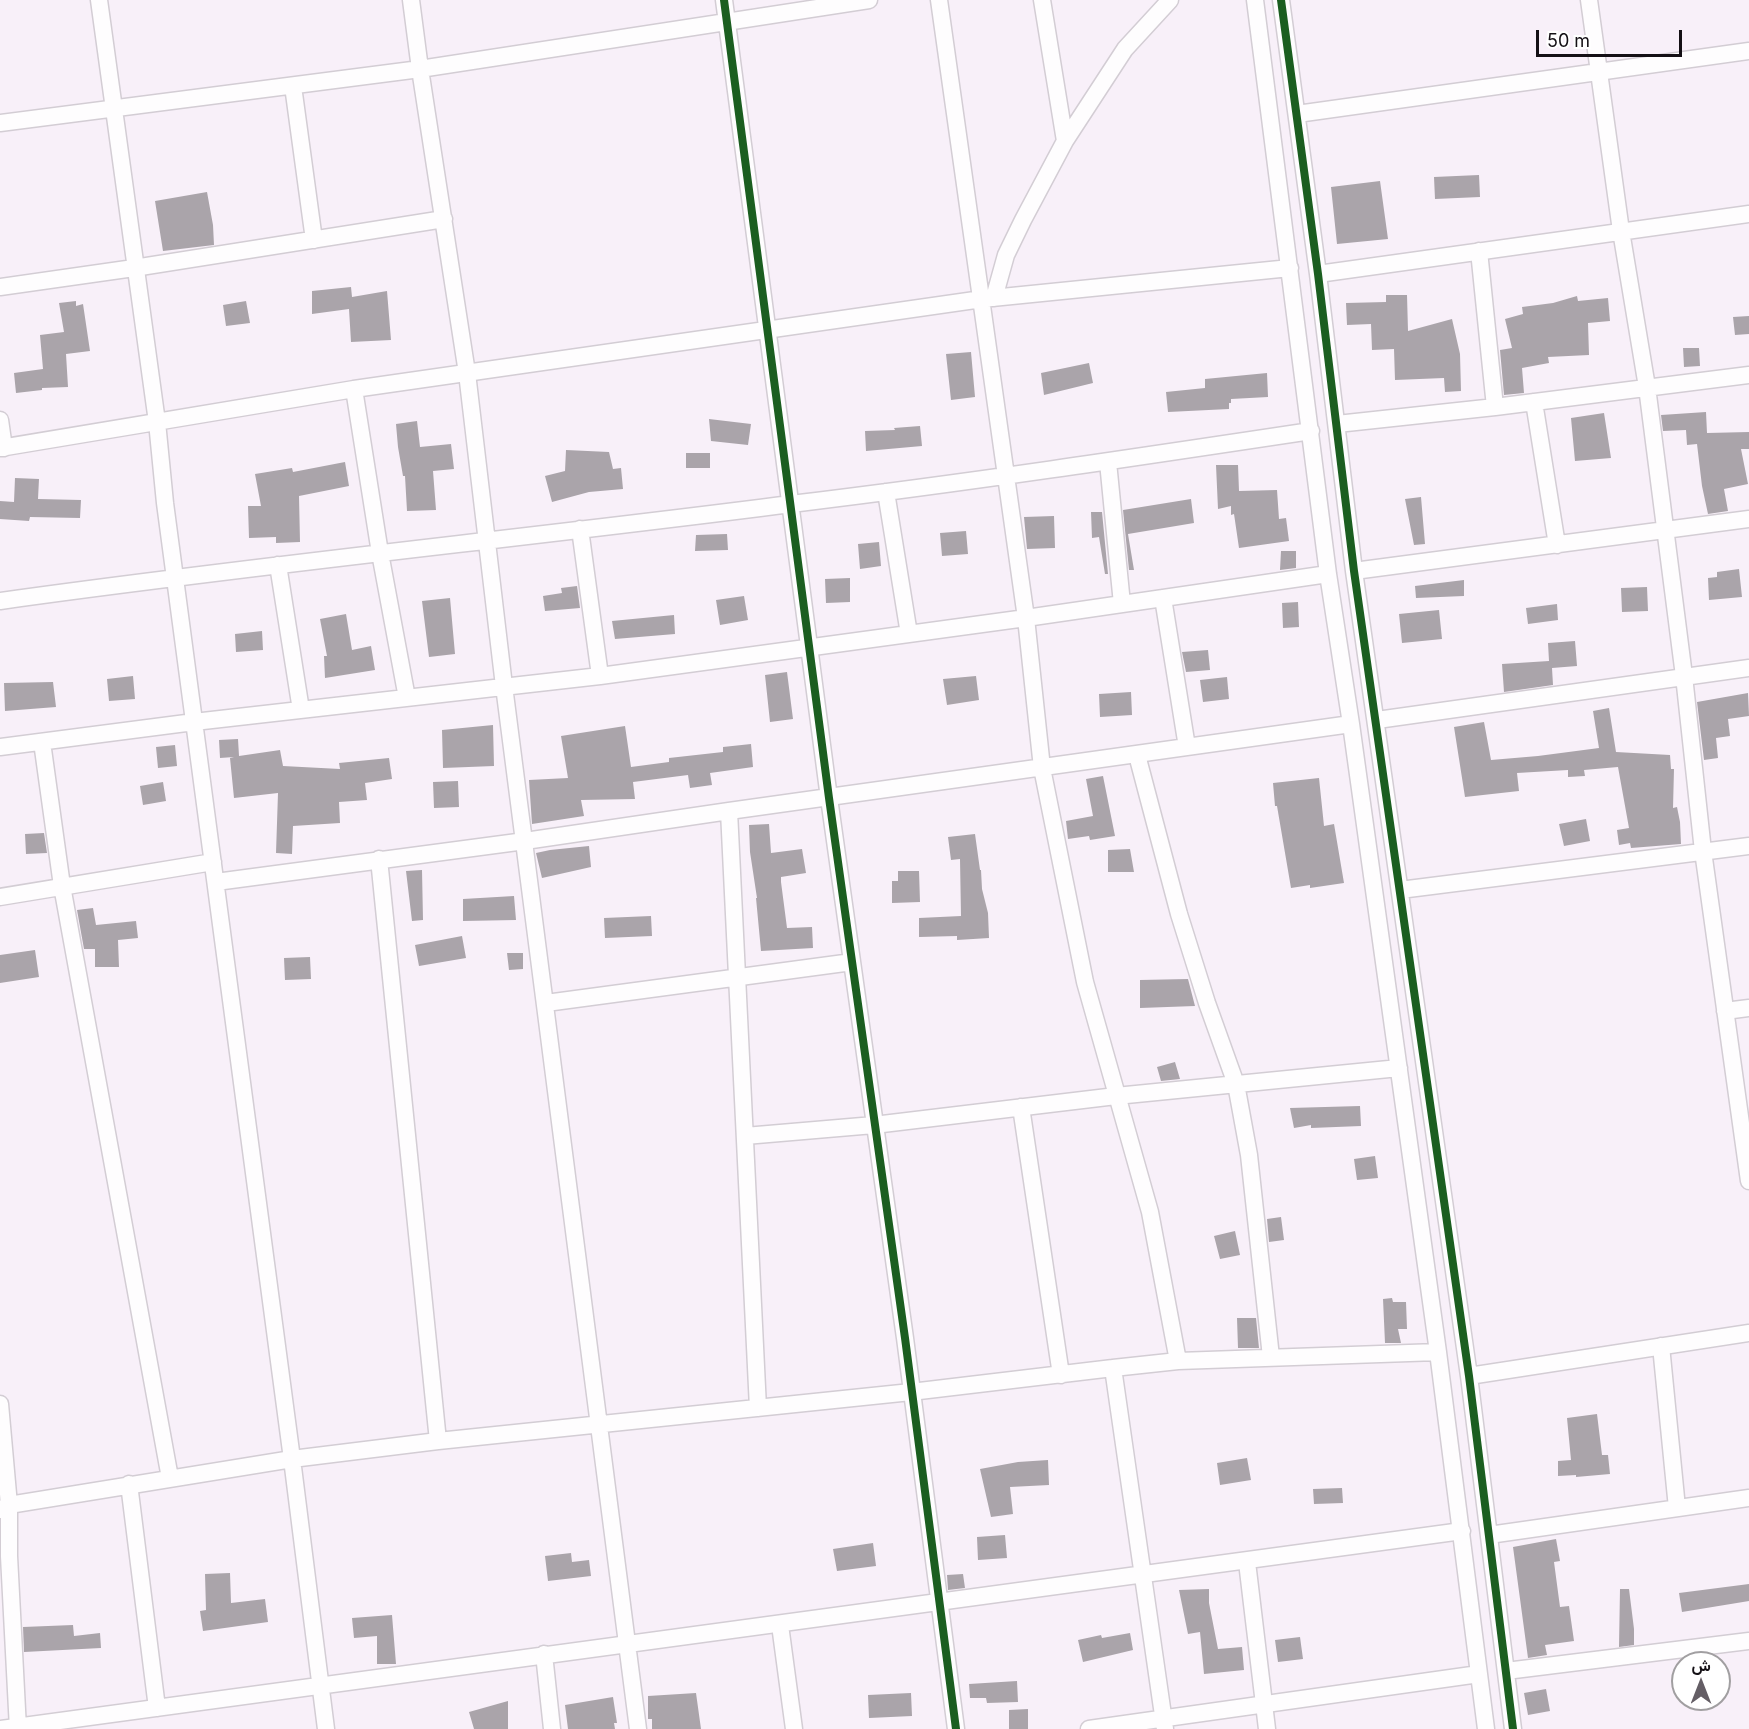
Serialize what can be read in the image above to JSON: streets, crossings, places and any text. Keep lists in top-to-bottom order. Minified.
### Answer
{"scale_bar":"50 m","north":"top"}
